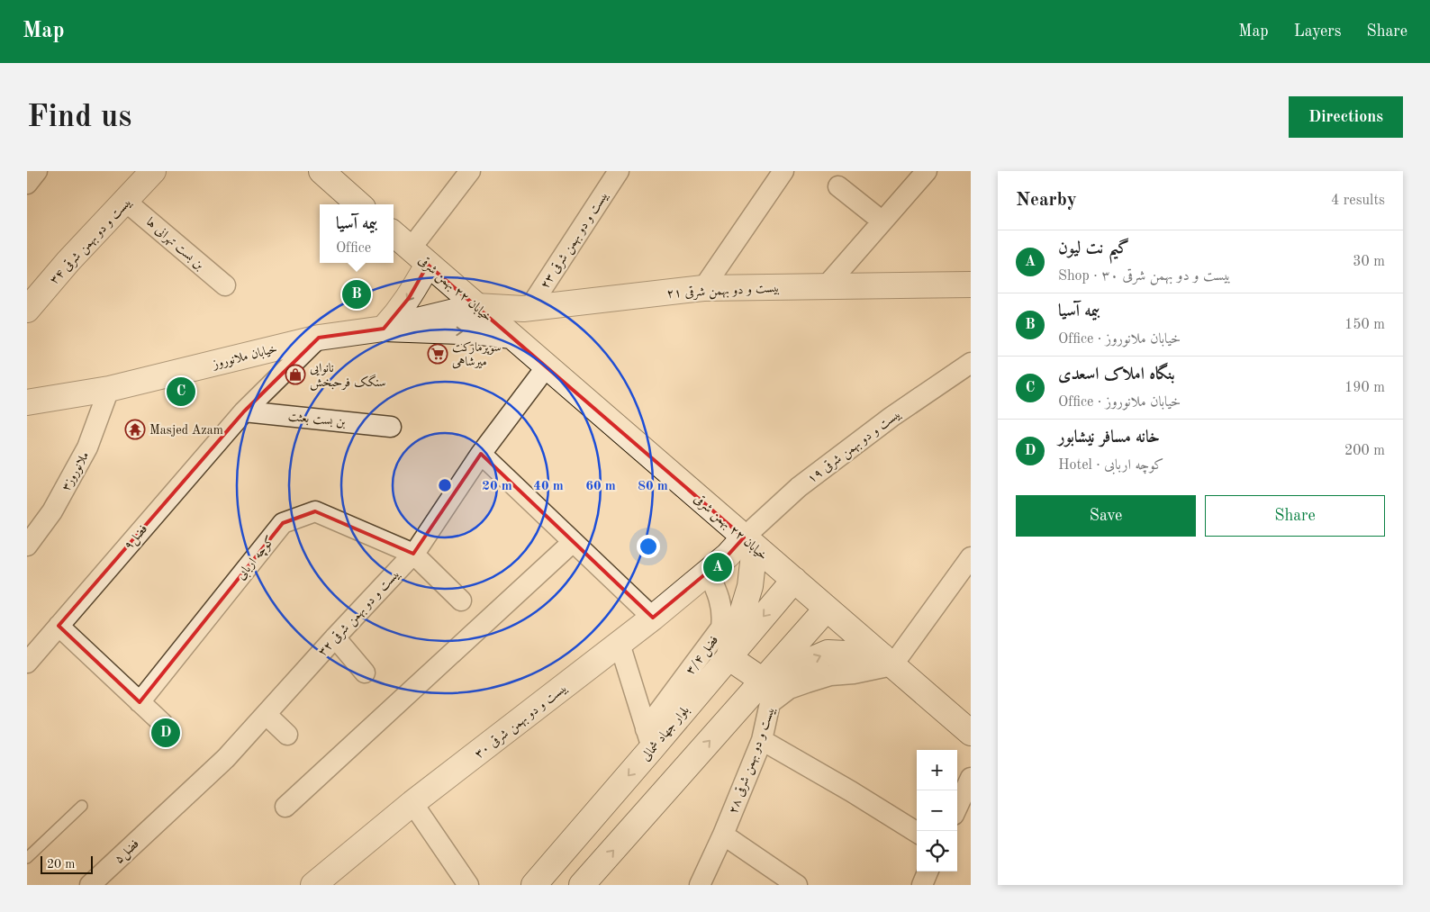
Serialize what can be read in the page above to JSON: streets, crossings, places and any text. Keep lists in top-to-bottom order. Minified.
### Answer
{"streets":{"main road":["بیست و دو بهمن شرقی ۳۴","خیابان ۲۲ بهمن شرقی","بیست و دو بهمن شرقی ۲۱","خیابان ملانوروز","بیست و دو بهمن شرقی ۳۰","بلوار جهاد شمالی"],"street":["بیست و دو بهمن شرقی ۲۳","بن بست تهرانی ها","بن بست بعثت","بیست و دو بهمن شرقی ۱۹","ملانوروز۳","فضل۹","کوچه اربابی","بیست و دو بهمن شرقی ۳۲","فضل ۳/۴","بیست و دو بهمن شرقی ۲۸","فضل۵"]},"crossings":[["بیست و دو بهمن شرقی ۲۳","بیست و دو بهمن شرقی ۲۱"],["بیست و دو بهمن شرقی ۳۴","بن بست تهرانی ها"],["خیابان ۲۲ بهمن شرقی","بیست و دو بهمن شرقی ۲۱"],["خیابان ۲۲ بهمن شرقی","خیابان ملانوروز"],["خیابان ۲۲ بهمن شرقی","بیست و دو بهمن شرقی ۱۹"],["خیابان ۲۲ بهمن شرقی","بیست و دو بهمن شرقی ۳۲"],["خیابان ۲۲ بهمن شرقی","بیست و دو بهمن شرقی ۳۰"],["خیابان ۲۲ بهمن شرقی","بلوار جهاد شمالی"],["خیابان ۲۲ بهمن شرقی","بیست و دو بهمن شرقی ۲۸"],["بیست و دو بهمن شرقی ۲۱","خیابان ملانوروز"],["خیابان ملانوروز","ملانوروز۳"],["خیابان ملانوروز","فضل۹"],["بن بست بعثت","فضل۹"],["بیست و دو بهمن شرقی ۱۹","بیست و دو بهمن شرقی ۳۰"],["کوچه اربابی","بیست و دو بهمن شرقی ۳۲"],["بیست و دو بهمن شرقی ۳۲","فضل۵"],["فضل ۳/۴","بیست و دو بهمن شرقی ۳۰"],["فضل ۳/۴","بلوار جهاد شمالی"]],"places":{"supermarket":["سوپرمارکت میرشاهی"],"shop":["نانوایی سنگک فرحبخش"],"temple":["Masjed Azam"]},"scale_bar":"20 m","page":{"header":"Map","nav":["Map","Layers","Share"],"buttons":["Directions",["Save","Share"]],"title":"Find us","heading":["Nearby","4 results"],"popup":["بیمه آسیا","Office"],"list":[{"mark":"A","name":"گیم نت لیون","note":"Shop · بیست و دو بهمن شرقی ۳۰","value":"30 m"},{"mark":"B","name":"بیمه آسیا","note":"Office · خیابان ملانوروز","value":"150 m"},{"mark":"C","name":"بنگاه املاک اسعدی","note":"Office · خیابان ملانوروز","value":"190 m"},{"mark":"D","name":"خانه مسافر نیشابور","note":"Hotel · کوچه اربابی","value":"200 m"}],"pins":["B","C","A","D"],"map_buttons":["+","−"],"scale":"20 m"},"rings":["20 m","40 m","60 m","80 m"]}
